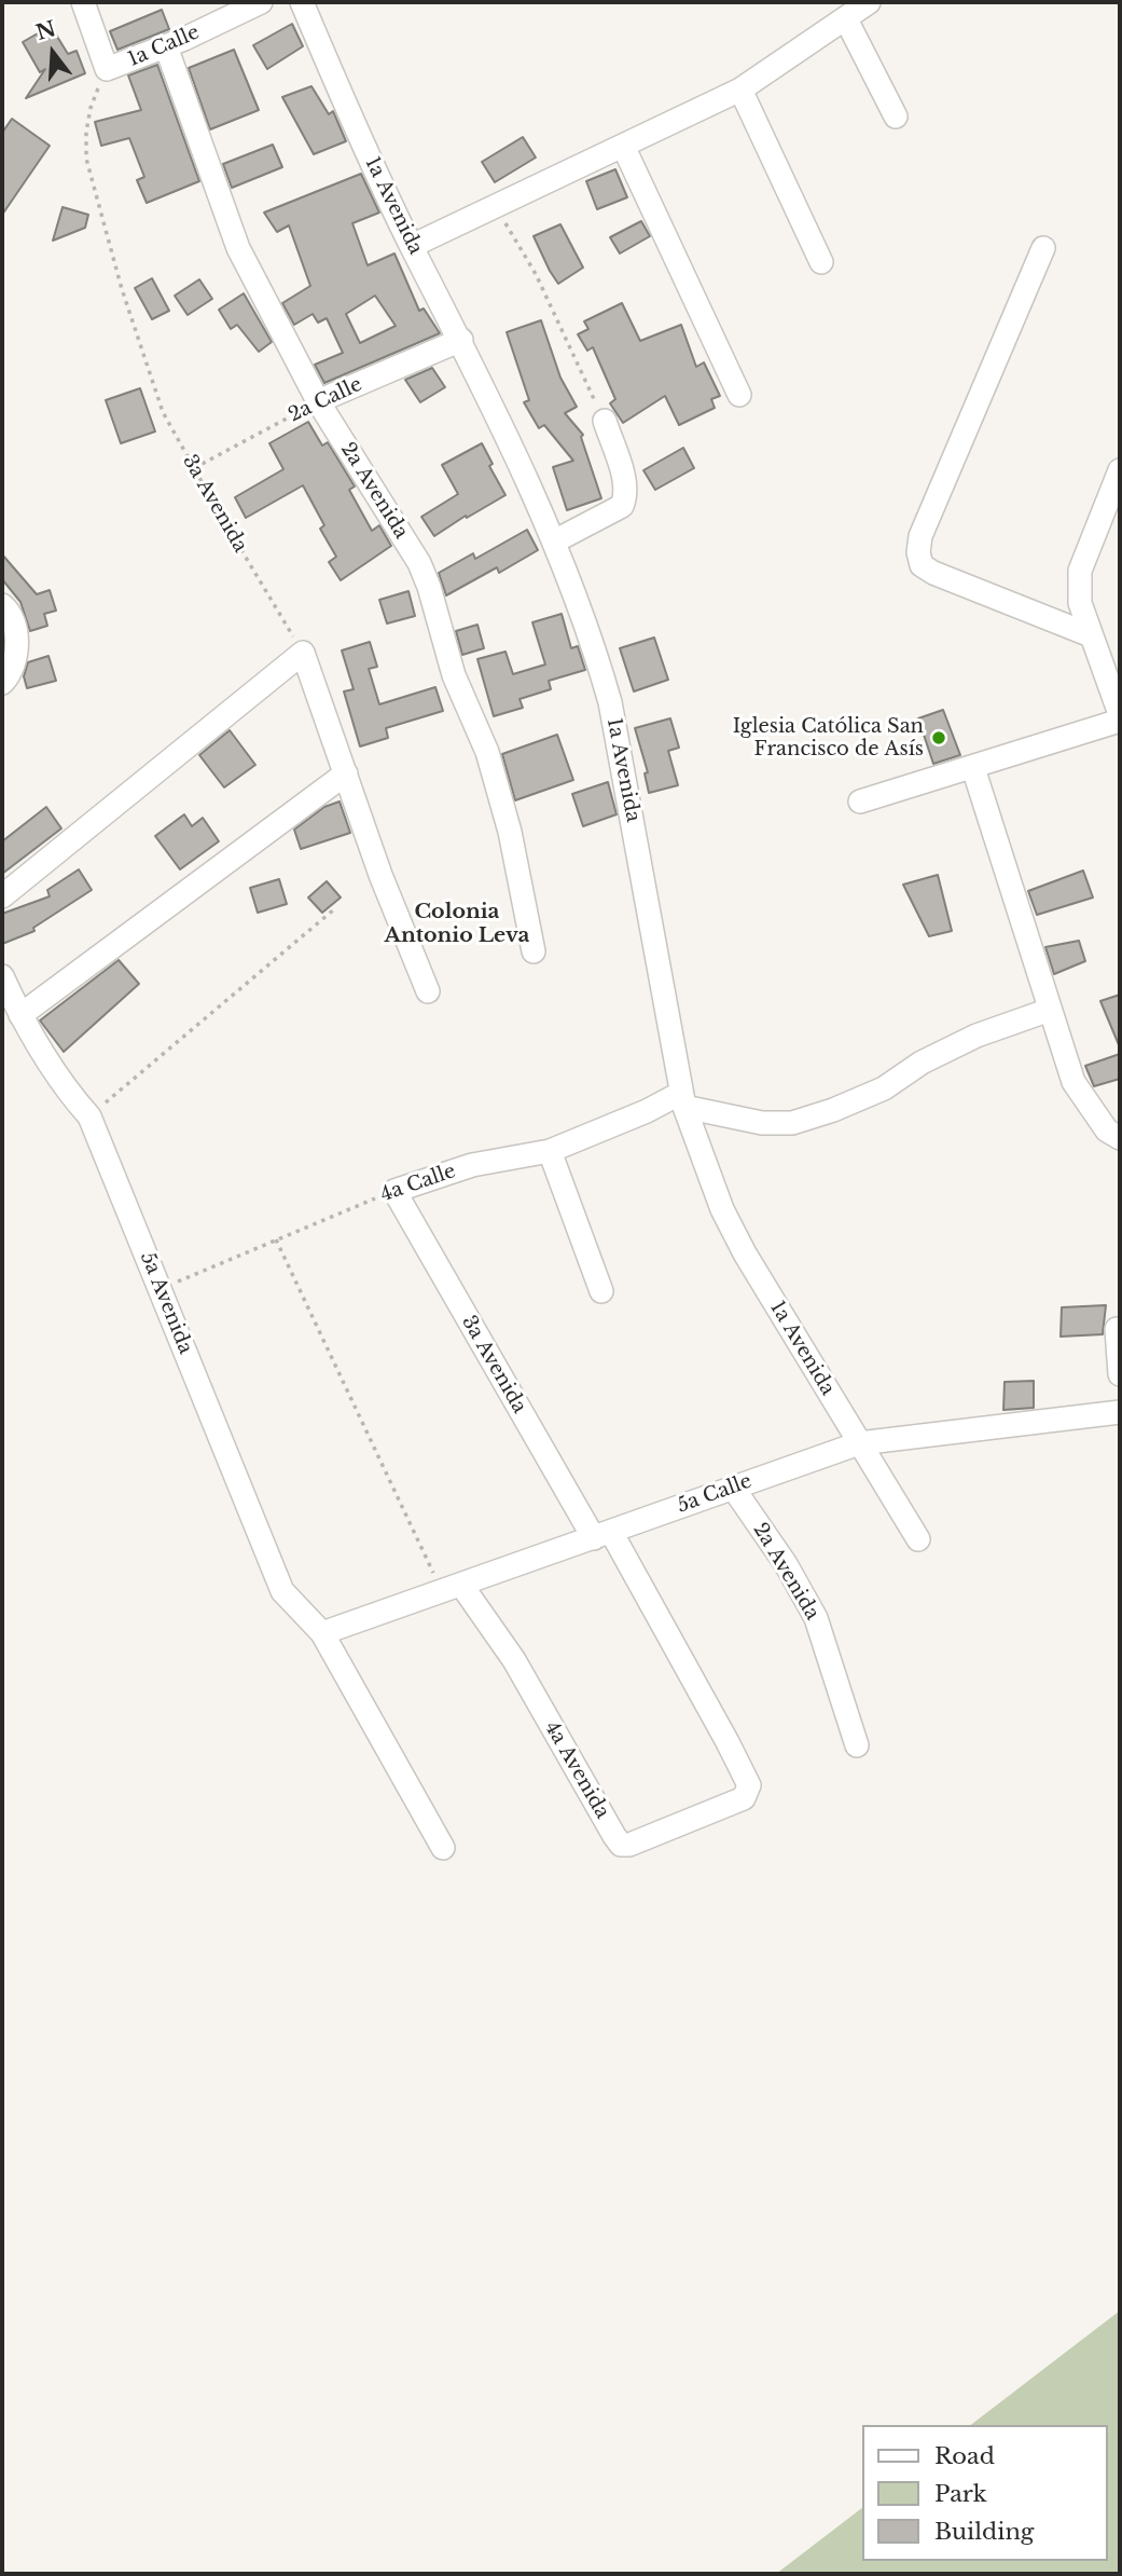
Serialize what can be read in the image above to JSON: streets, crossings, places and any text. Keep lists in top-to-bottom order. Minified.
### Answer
{"streets":{"street":["1a Calle","1a Avenida","2a Calle","2a Avenida","3a Avenida","4a Calle","5a Avenida","5a Calle","4a Avenida"]},"crossings":[["1a Calle","2a Avenida"],["1a Calle","3a Avenida"],["1a Avenida","2a Calle"],["1a Avenida","4a Calle"],["1a Avenida","5a Calle"],["2a Calle","2a Avenida"],["2a Calle","3a Avenida"],["2a Avenida","5a Calle"],["3a Avenida","4a Calle"],["3a Avenida","5a Calle"],["3a Avenida","4a Avenida"],["4a Calle","5a Avenida"],["5a Avenida","5a Calle"],["5a Calle","4a Avenida"]],"districts":["Colonia Antonio Leva"],"places":["Iglesia Católica San Francisco de Asís"],"legend":["Road","Park","Building"],"north":"top"}
